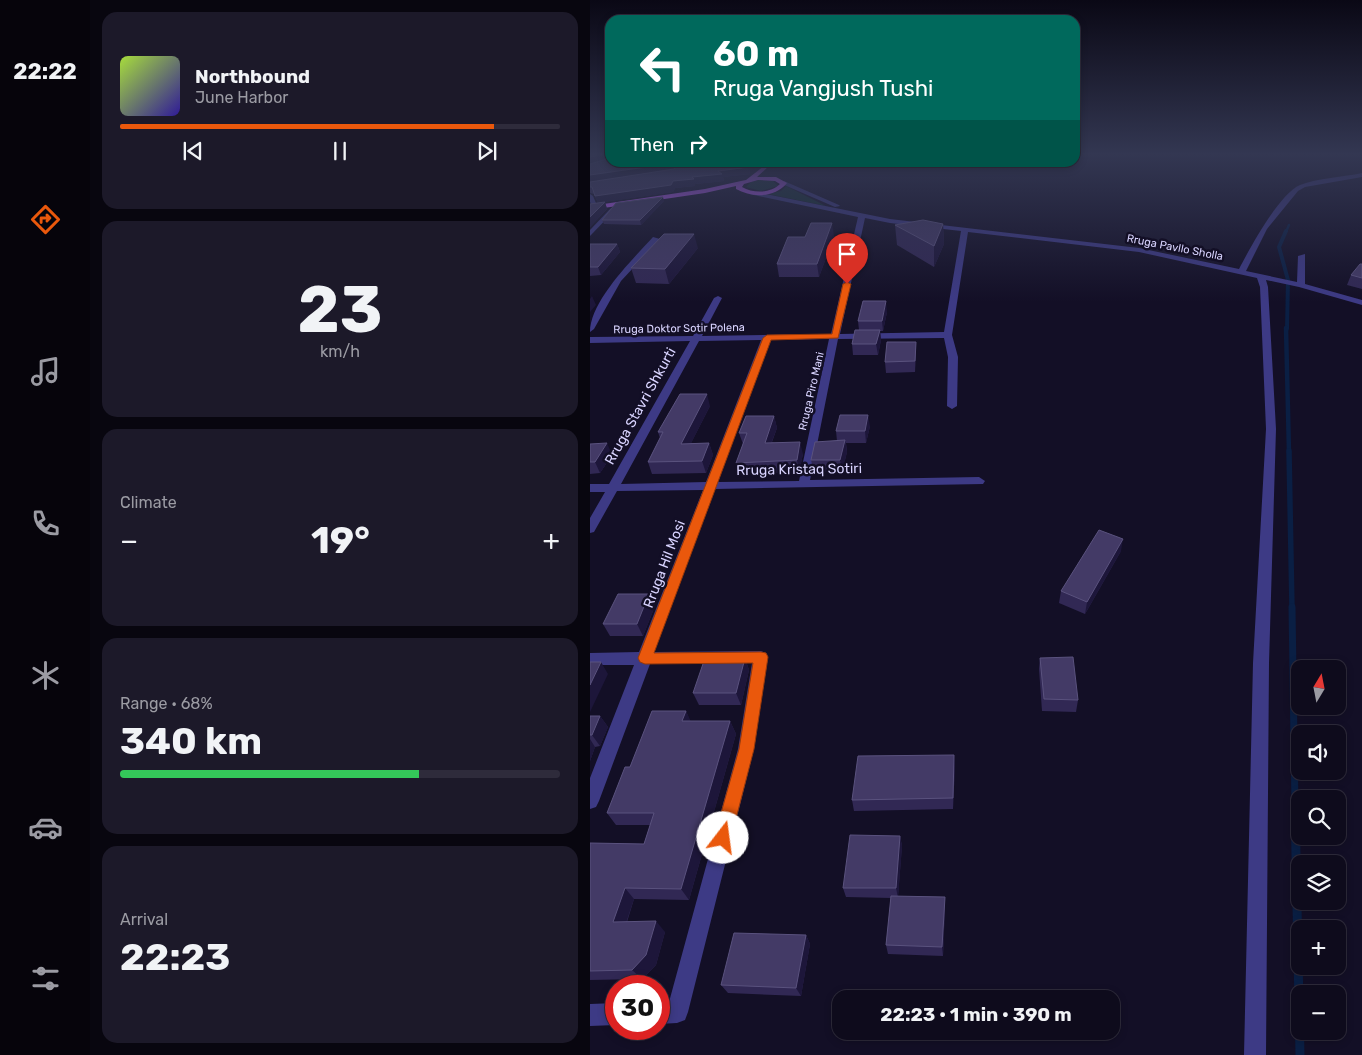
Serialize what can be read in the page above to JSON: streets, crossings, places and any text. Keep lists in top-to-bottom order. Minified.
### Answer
{"streets":{"street":["Rruga Pavllo Sholla","Rruga Doktor Sotir Polena","Rruga Piro Mani","Rruga Stavri Shkurti","Rruga Kristaq Sotiri","Rruga Hil Mosi"]},"crossings":[["Rruga Pavllo Sholla","Rruga Piro Mani"],["Rruga Doktor Sotir Polena","Rruga Piro Mani"],["Rruga Doktor Sotir Polena","Rruga Stavri Shkurti"],["Rruga Doktor Sotir Polena","Rruga Hil Mosi"],["Rruga Piro Mani","Rruga Kristaq Sotiri"],["Rruga Stavri Shkurti","Rruga Kristaq Sotiri"],["Rruga Kristaq Sotiri","Rruga Hil Mosi"]],"north":"top","page":{"tabs":"22:22","turn":["60 m","Rruga Vangjush Tushi"],"song":["Northbound","June Harbor"],"then":"Then","tile":[["23","km/h"],"Climate",["Range · 68%","340 km"],["Arrival","22:23"]],"heat":["−","19°","+"],"map_buttons":["+","−"],"limit":"30","trip":"22:23 · 1 min · 390 m"}}
